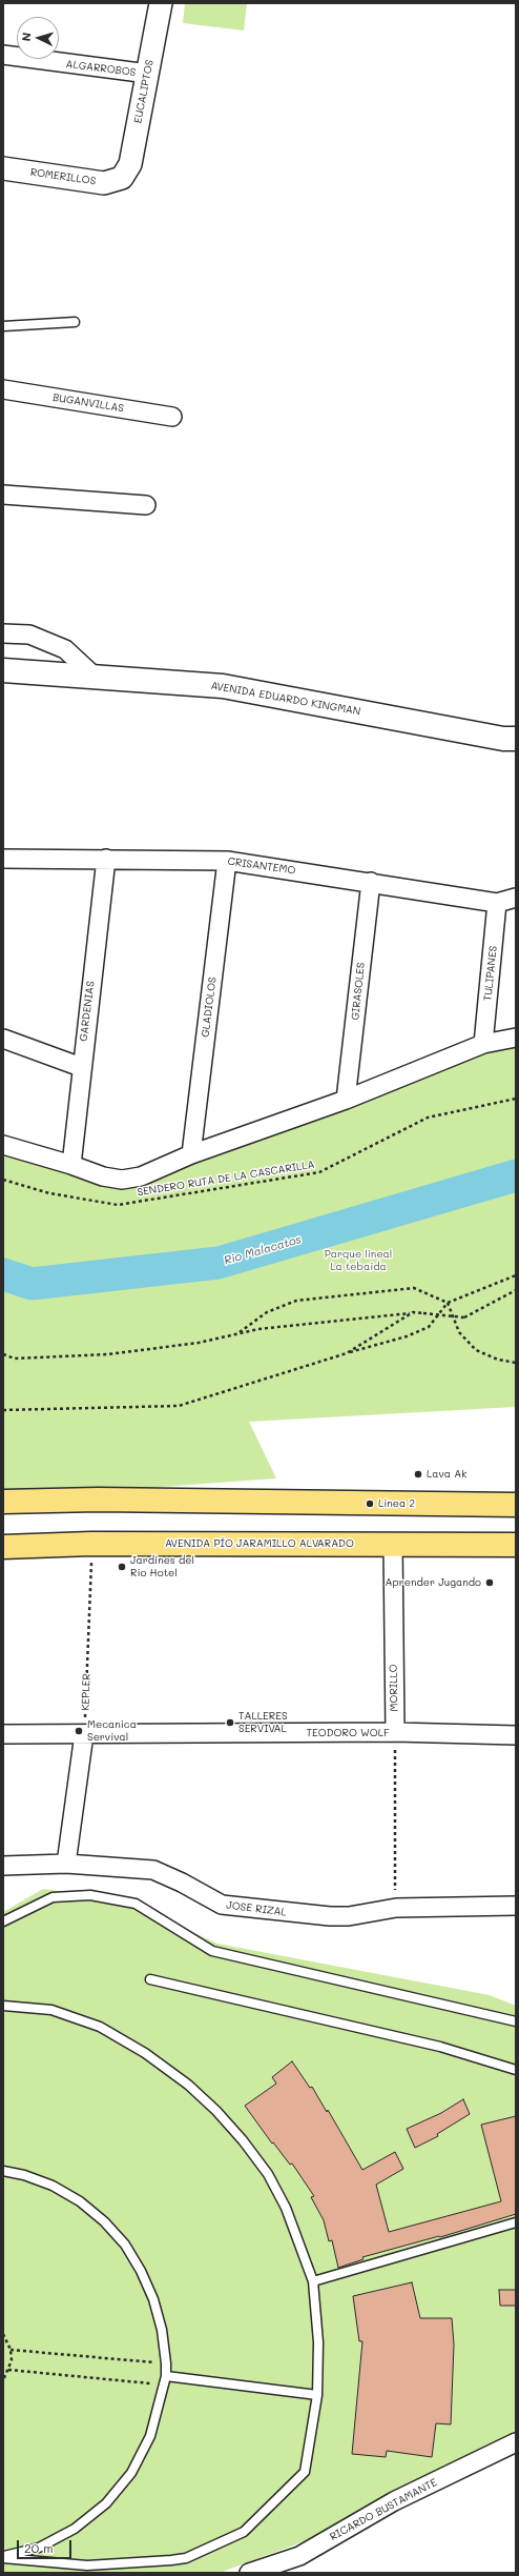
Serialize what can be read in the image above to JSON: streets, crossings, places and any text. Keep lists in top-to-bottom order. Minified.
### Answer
{"streets":{"main road":["AVENIDA EDUARDO KINGMAN","AVENIDA PÍO JARAMILLO ALVARADO"],"street":["ALGARROBOS","EUCALIPTOS","ROMERILLOS","BUGANVILLAS","CRISANTEMO","TULIPANES","GIRASOLES","GLADIOLOS","GARDENIAS","MORILLO","TEODORO WOLF","JOSE RIZAL","RICARDO BUSTAMANTE"],"path":["SENDERO RUTA DE LA CASCARILLA","KEPLER"]},"crossings":[["ALGARROBOS","EUCALIPTOS"],["EUCALIPTOS","ROMERILLOS"],["CRISANTEMO","TULIPANES"],["CRISANTEMO","GIRASOLES"],["CRISANTEMO","GLADIOLOS"],["CRISANTEMO","GARDENIAS"],["AVENIDA PÍO JARAMILLO ALVARADO","MORILLO"],["AVENIDA PÍO JARAMILLO ALVARADO","KEPLER"],["MORILLO","TEODORO WOLF"],["KEPLER","TEODORO WOLF"]],"water":["Rio Malacatos"],"parks":["Parque lineal La tebaida"],"places":["Lava Ak","Linea 2","Jardines del Rio Hotel","Aprender Jugando","TALLERES SERVIVAL","Mecanica Servival"],"scale_bar":"20 m","north":"left"}
